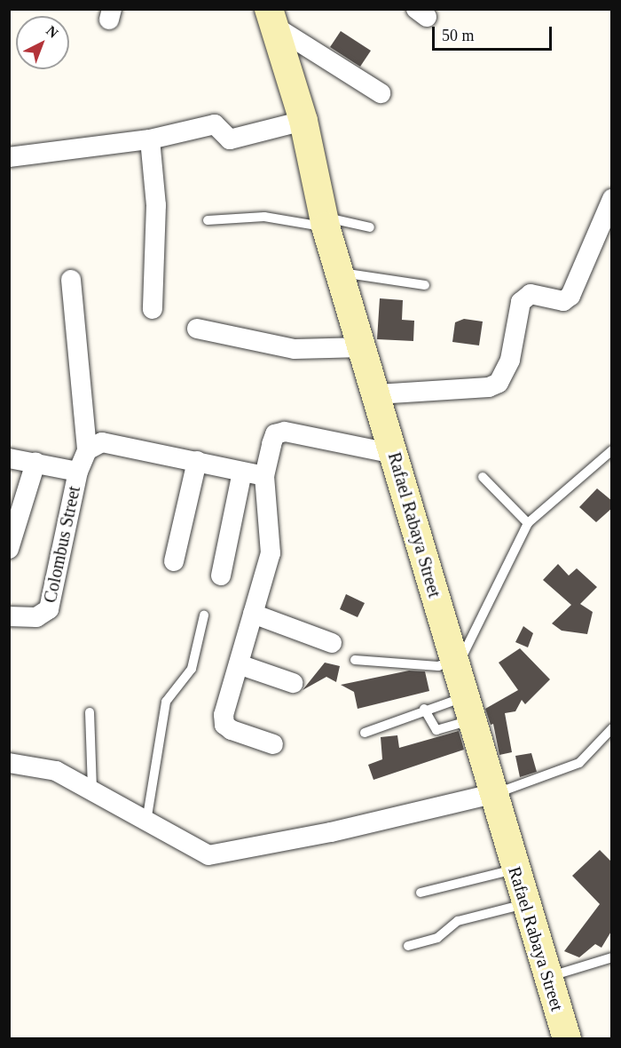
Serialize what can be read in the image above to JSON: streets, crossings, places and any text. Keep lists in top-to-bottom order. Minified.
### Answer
{"streets":{"main road":["Rafael Rabaya Street"],"street":["Colombus Street"]},"scale_bar":"50 m","north":"top right"}
